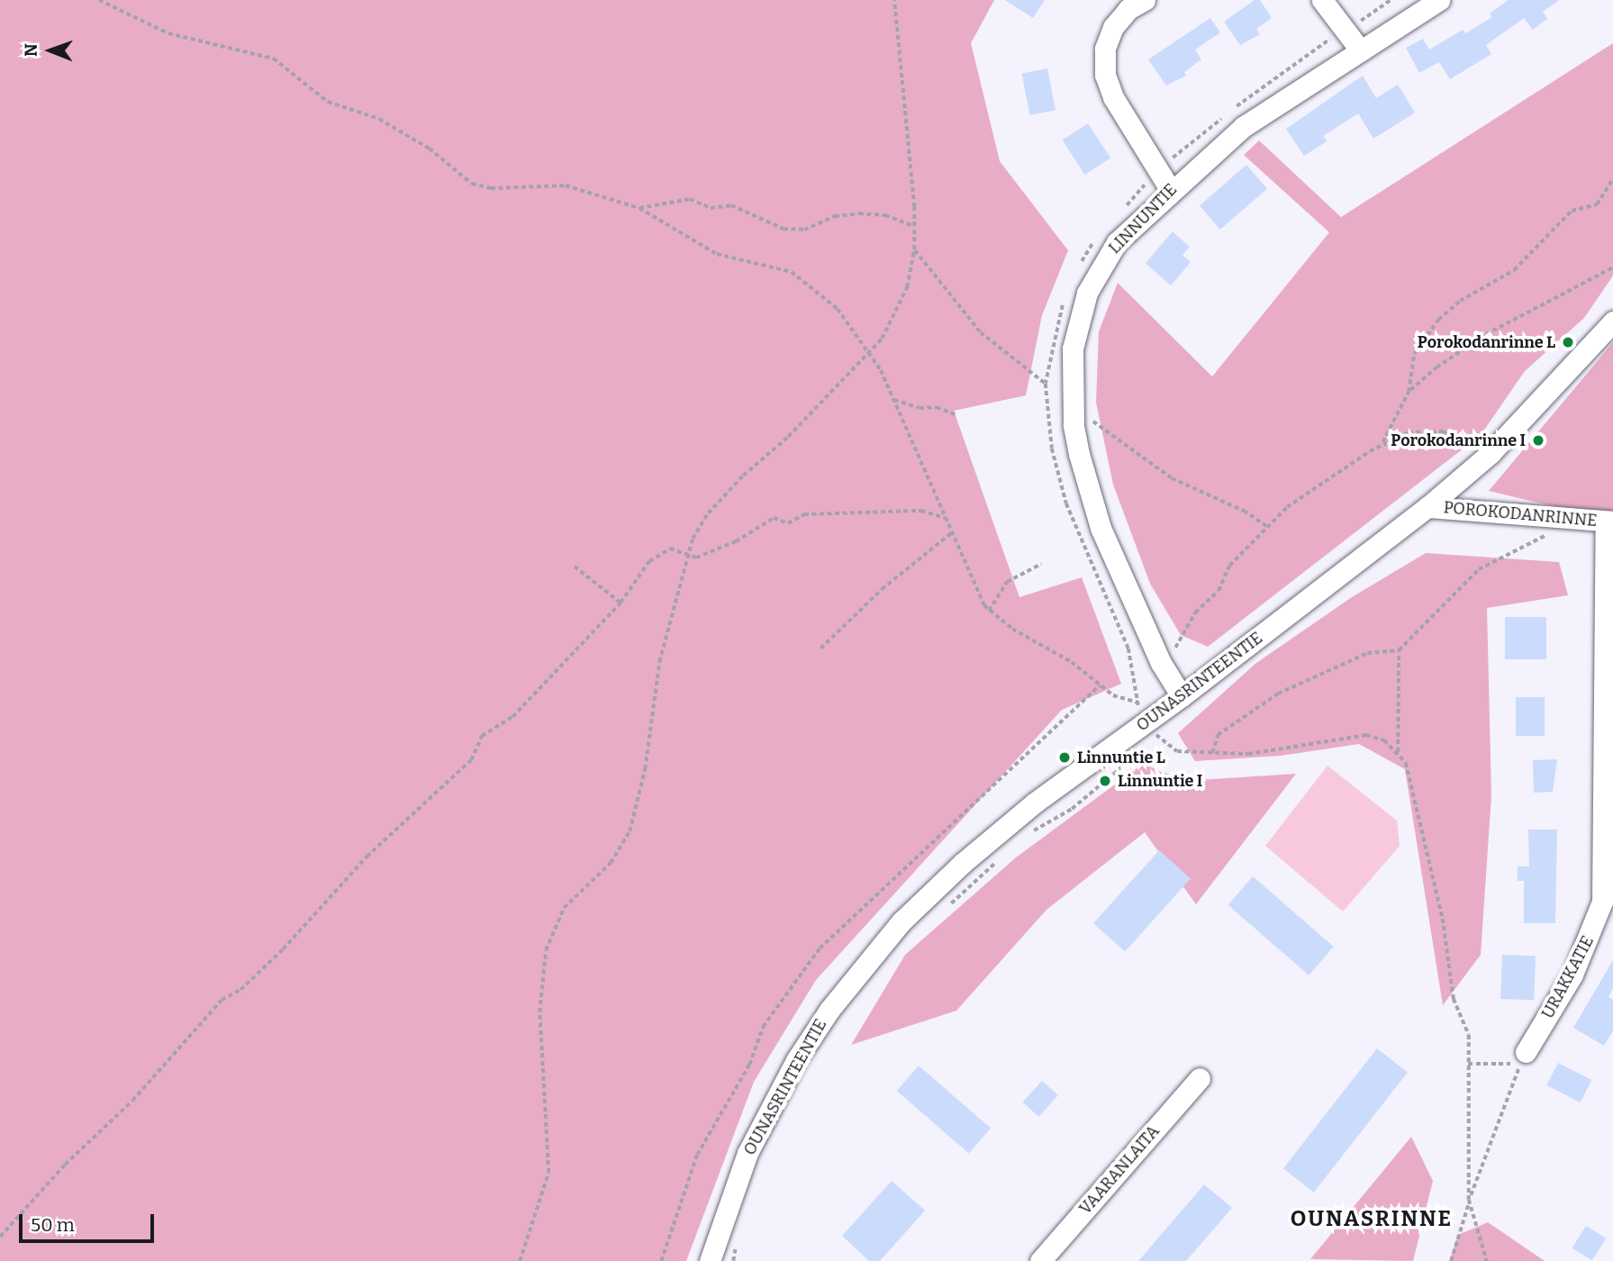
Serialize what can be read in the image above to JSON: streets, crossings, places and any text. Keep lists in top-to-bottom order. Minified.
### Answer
{"streets":{"street":["LINNUNTIE","POROKODANRINNE","OUNASRINTEENTIE","URAKKATIE","VAARANLAITA"]},"crossings":[["LINNUNTIE","OUNASRINTEENTIE"],["POROKODANRINNE","OUNASRINTEENTIE"],["POROKODANRINNE","URAKKATIE"]],"districts":["OUNASRINNE"],"places":["Porokodanrinne L","Porokodanrinne I","Linnuntie L","Linnuntie I"],"scale_bar":"50 m","north":"left"}
